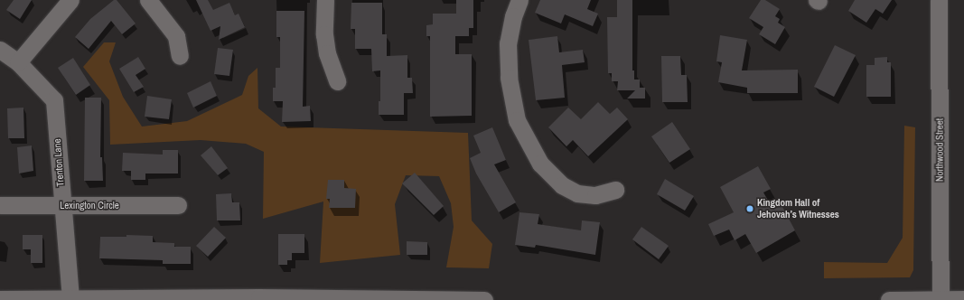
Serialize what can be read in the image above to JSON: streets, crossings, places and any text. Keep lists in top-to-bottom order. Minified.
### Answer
{"streets":{"street":["Northwood Street","Trenton Lane","Lexington Circle"]},"crossings":[["Trenton Lane","Lexington Circle"]],"places":["Kingdom Hall of Jehovah’s Witnesses"]}
